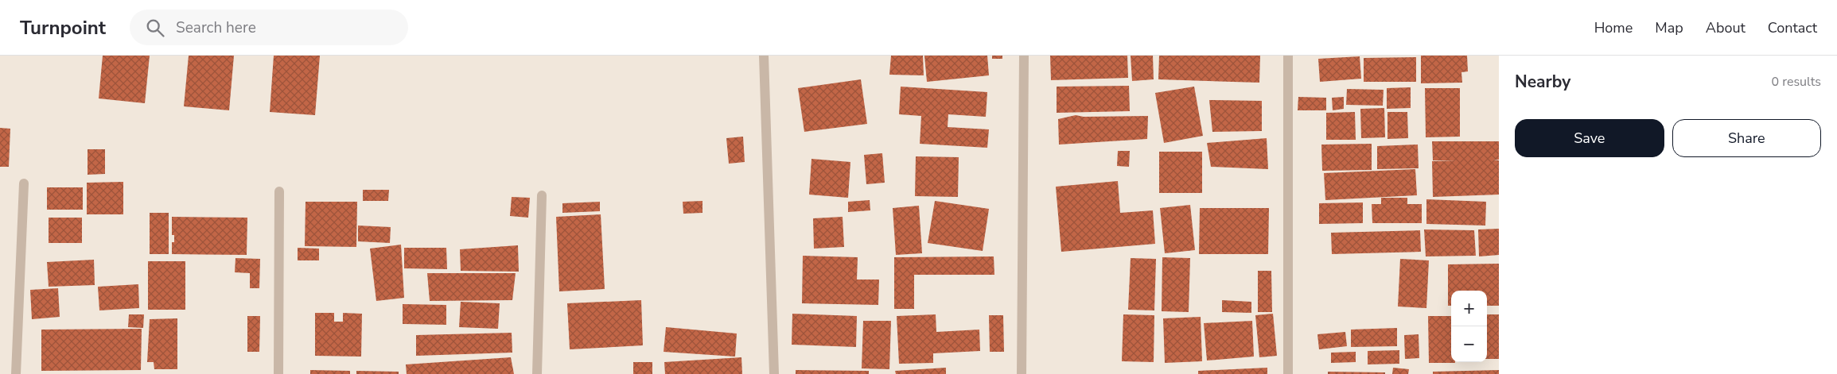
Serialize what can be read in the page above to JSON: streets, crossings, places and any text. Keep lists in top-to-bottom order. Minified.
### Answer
{"page":{"header":"Turnpoint","search":"Search here","nav":["Home","Map","About","Contact"],"heading":["Nearby","0 results"],"buttons":["Save","Share"],"map_buttons":["+","−"]}}
